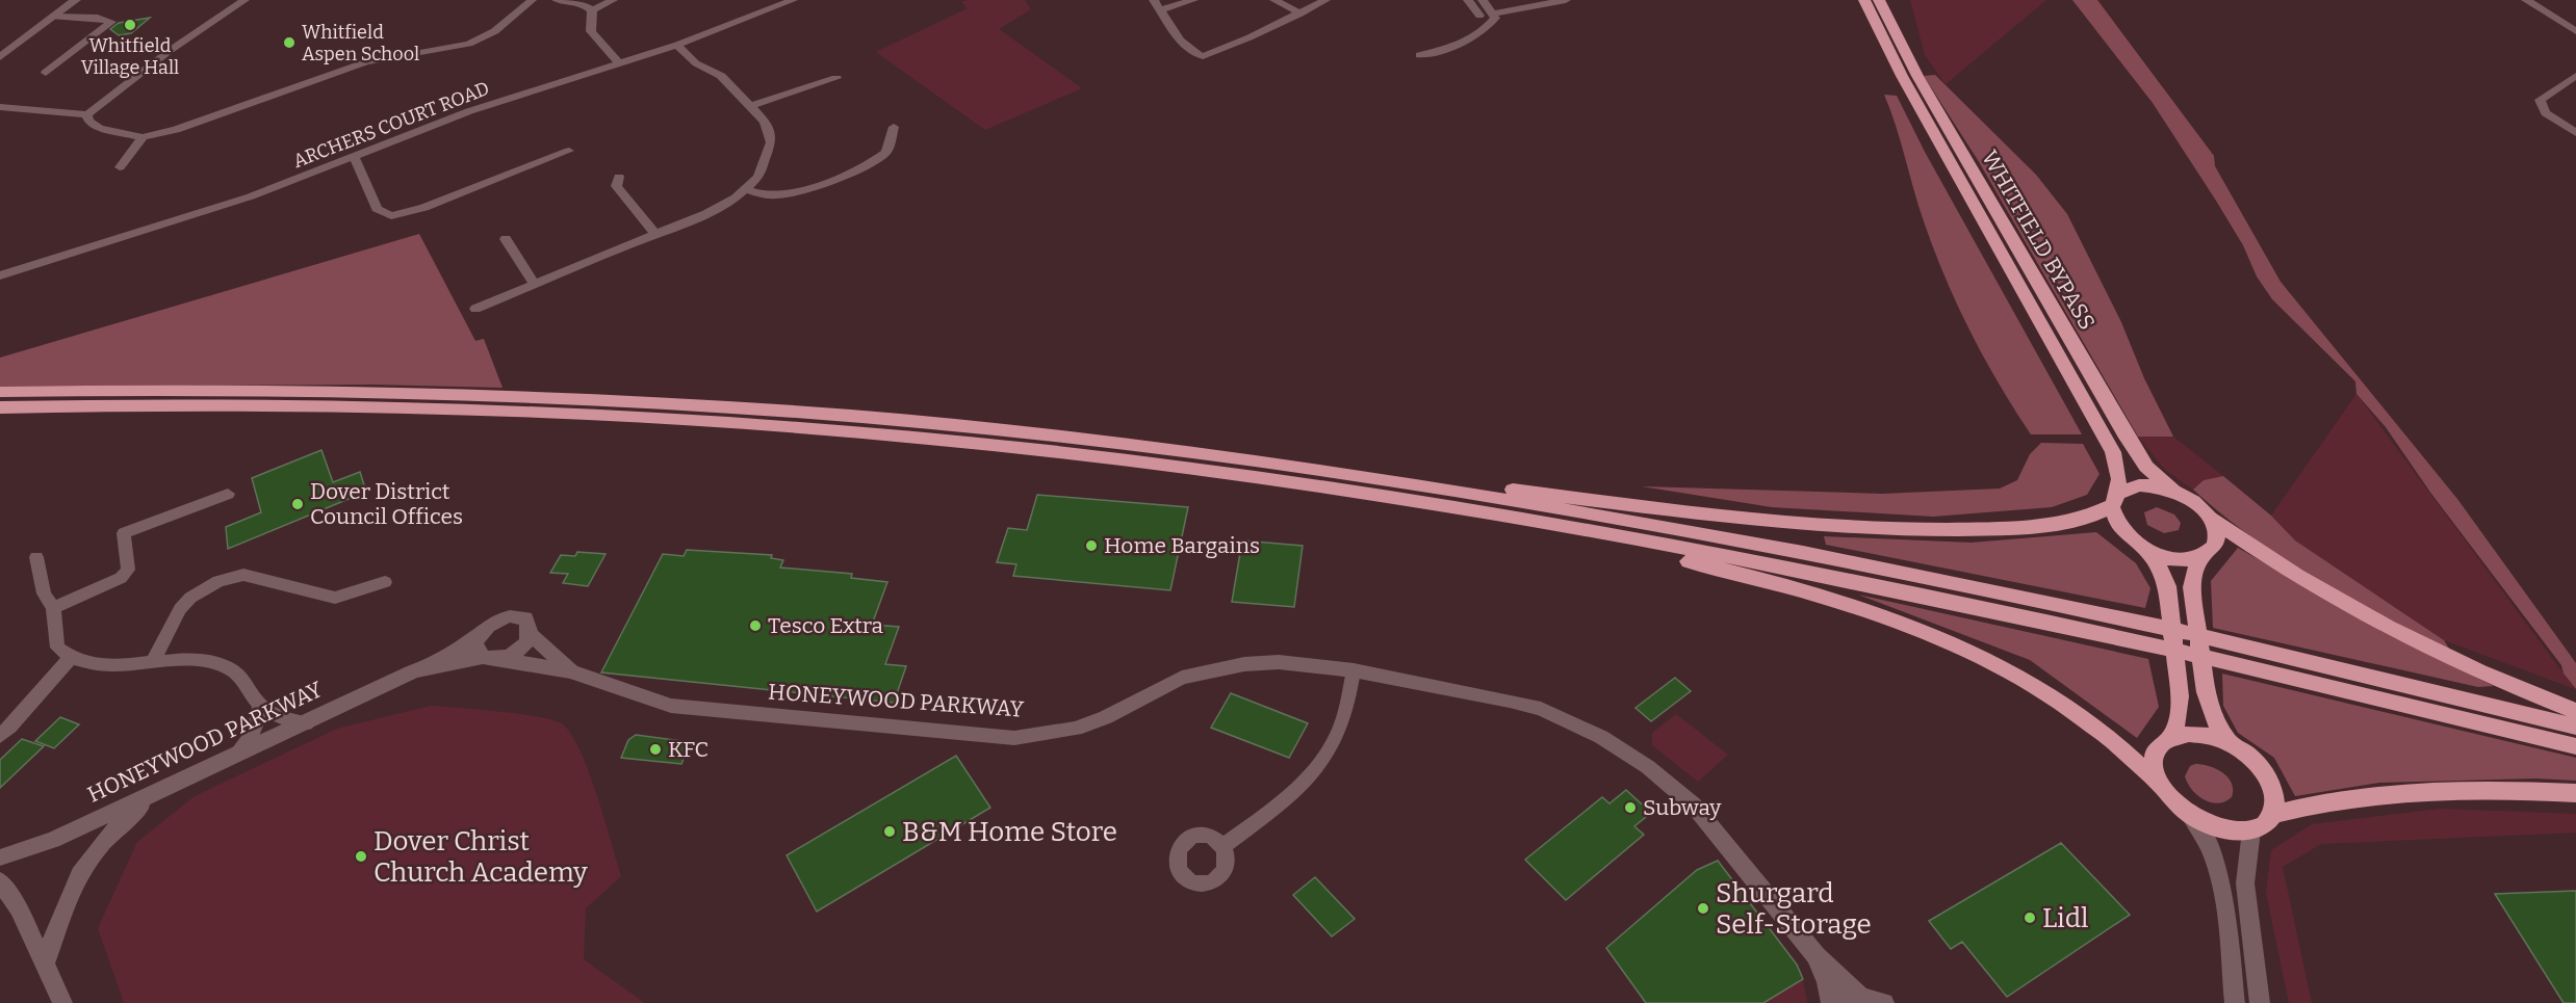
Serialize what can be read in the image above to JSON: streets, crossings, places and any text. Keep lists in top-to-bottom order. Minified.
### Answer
{"streets":{"highway":["WHITFIELD BYPASS"],"street":["ARCHERS COURT ROAD","HONEYWOOD PARKWAY"]},"places":["Whitfield Village Hall","Whitfield Aspen School","Dover District Council Offices","Home Bargains","Tesco Extra","KFC","Subway","B&M Home Store","Dover Christ Church Academy","Shurgard Self-Storage","Lidl"]}
